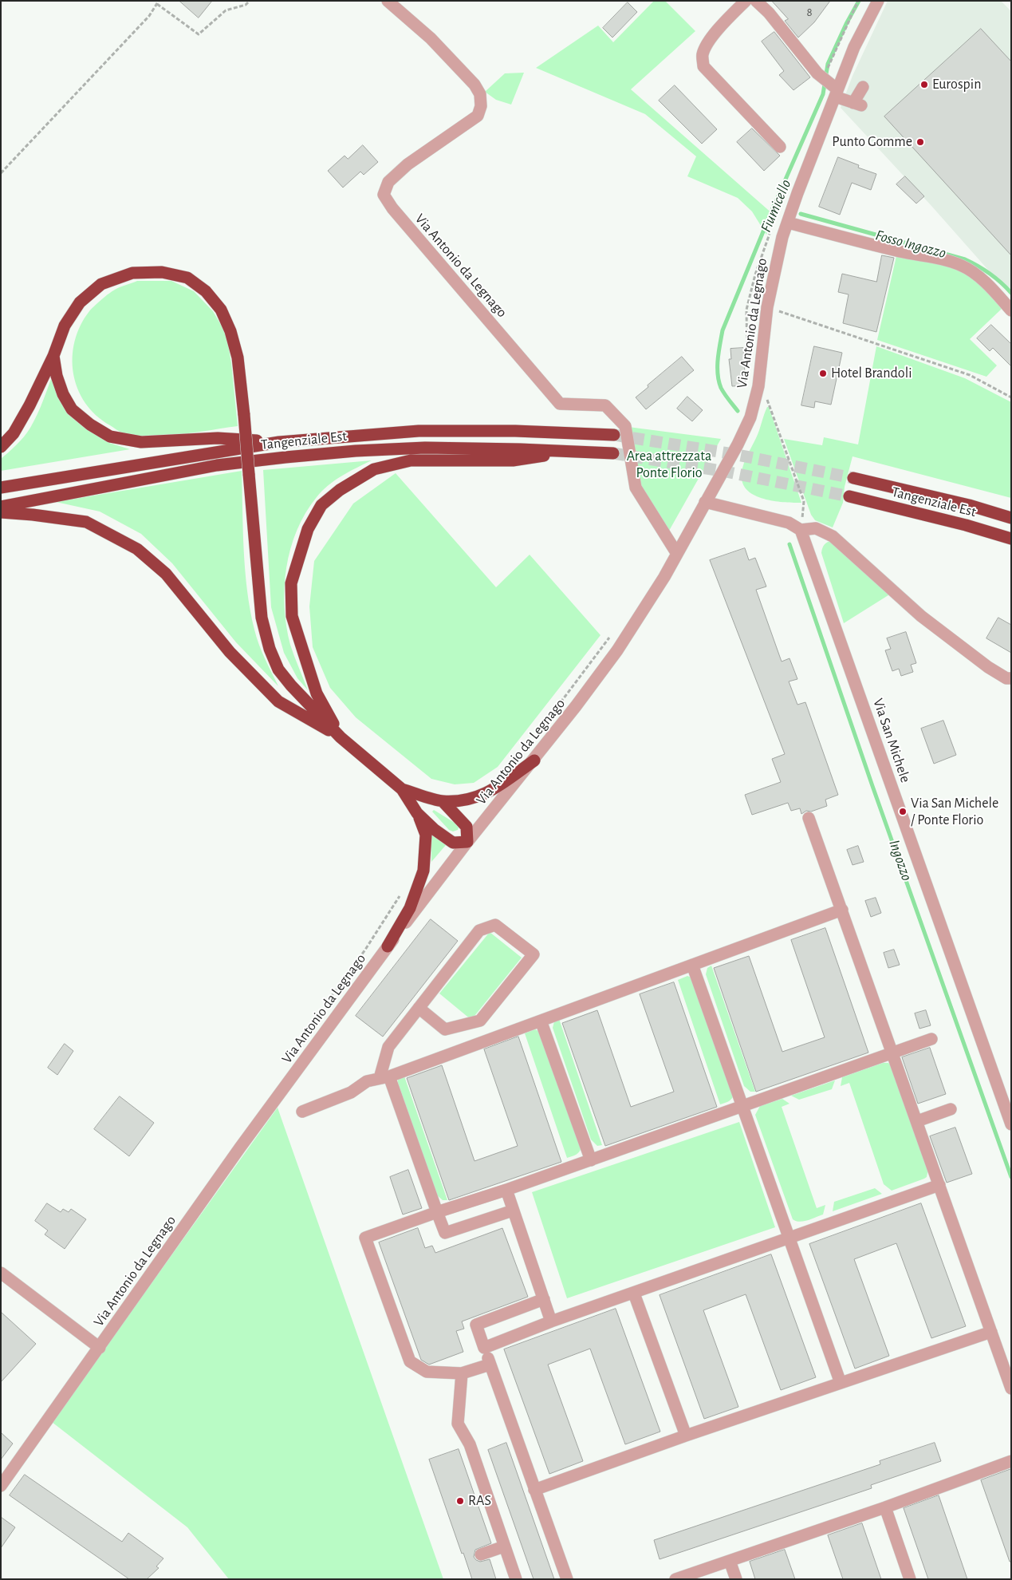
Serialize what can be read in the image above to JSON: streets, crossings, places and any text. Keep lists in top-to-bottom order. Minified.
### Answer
{"streets":{"highway":["Tangenziale Est"],"street":["Via Antonio da Legnago","Via San Michele"]},"water":["Fiumicello","Fosso Ingozzo","Ingozzo"],"parks":["Area attrezzata Ponte Florio"],"places":["Eurospin","Punto Gomme","Hotel Brandoli","Via San Michele / Ponte Florio","RAS"],"house_numbers":["8"]}
